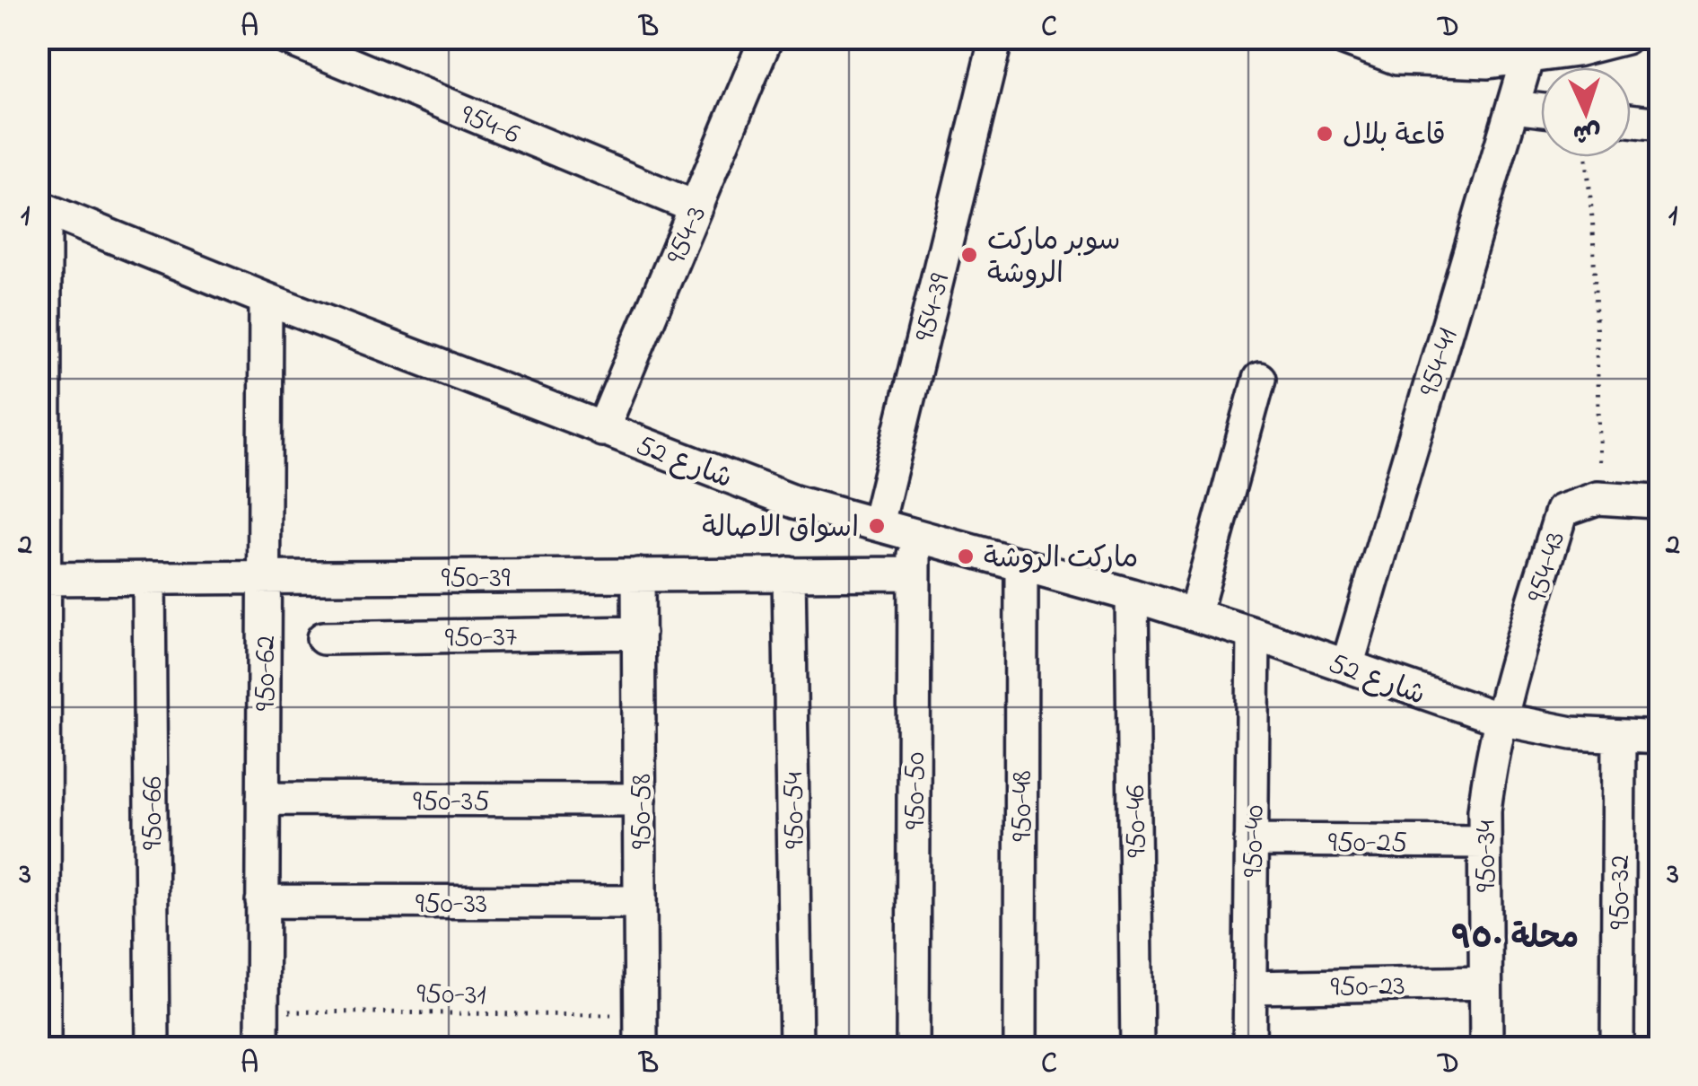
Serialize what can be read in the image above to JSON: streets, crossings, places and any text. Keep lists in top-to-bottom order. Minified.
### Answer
{"streets":{"street":["954-6","954-3","954-39","954-41","شارع 52","954-43","950-39","950-37","950-62","950-50","950-35","950-48","950-54","950-58","950-66","950-46","950-40","950-25","950-34","950-32","950-33","950-23"],"path":["950-31"]},"crossings":[["954-6","954-3"],["954-3","شارع 52"],["954-39","شارع 52"],["954-41","شارع 52"],["شارع 52","954-43"],["شارع 52","950-62"],["شارع 52","950-50"],["شارع 52","950-48"],["شارع 52","950-46"],["شارع 52","950-40"],["شارع 52","950-34"],["شارع 52","950-32"],["954-43","950-34"],["950-39","950-62"],["950-39","950-50"],["950-39","950-54"],["950-39","950-58"],["950-39","950-66"],["950-37","950-58"],["950-62","950-35"],["950-62","950-33"],["950-62","950-31"],["950-35","950-58"],["950-58","950-33"],["950-58","950-31"],["950-40","950-25"],["950-40","950-23"],["950-25","950-34"],["950-34","950-23"]],"districts":["محلة ٩٥٠"],"places":["قاعة بلال","سوبر ماركت الروشة","اسواق الاصالة","ماركت الروشة"],"north":"bottom","grid":{"columns":["A","B","C","D"],"rows":["1","2","3"]}}
